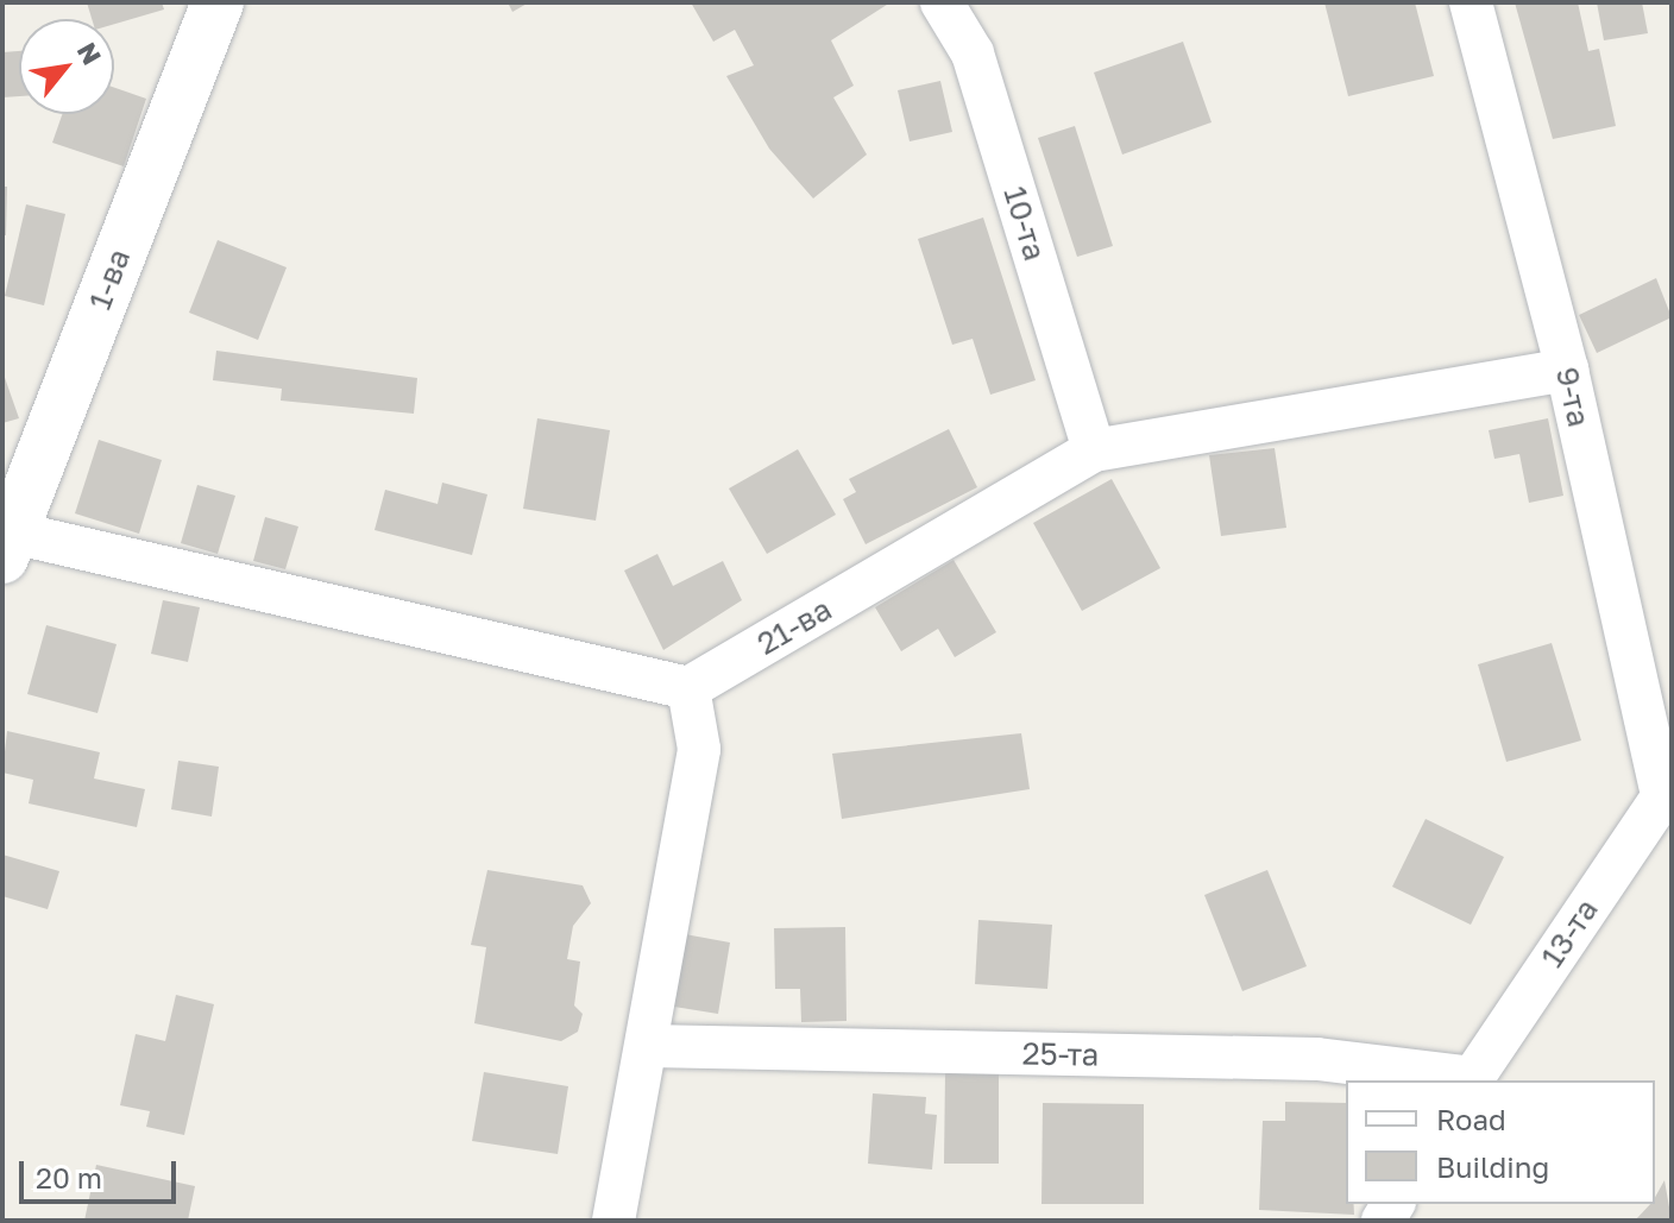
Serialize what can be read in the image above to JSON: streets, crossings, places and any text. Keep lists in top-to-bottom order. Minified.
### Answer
{"streets":{"street":["10-та","1-ва","9-та","21-ва","13-та","25-та"]},"crossings":[["10-та","21-ва"],["9-та","21-ва"],["9-та","13-та"],["13-та","25-та"]],"legend":["Road","Building"],"scale_bar":"20 m","north":"top right"}
